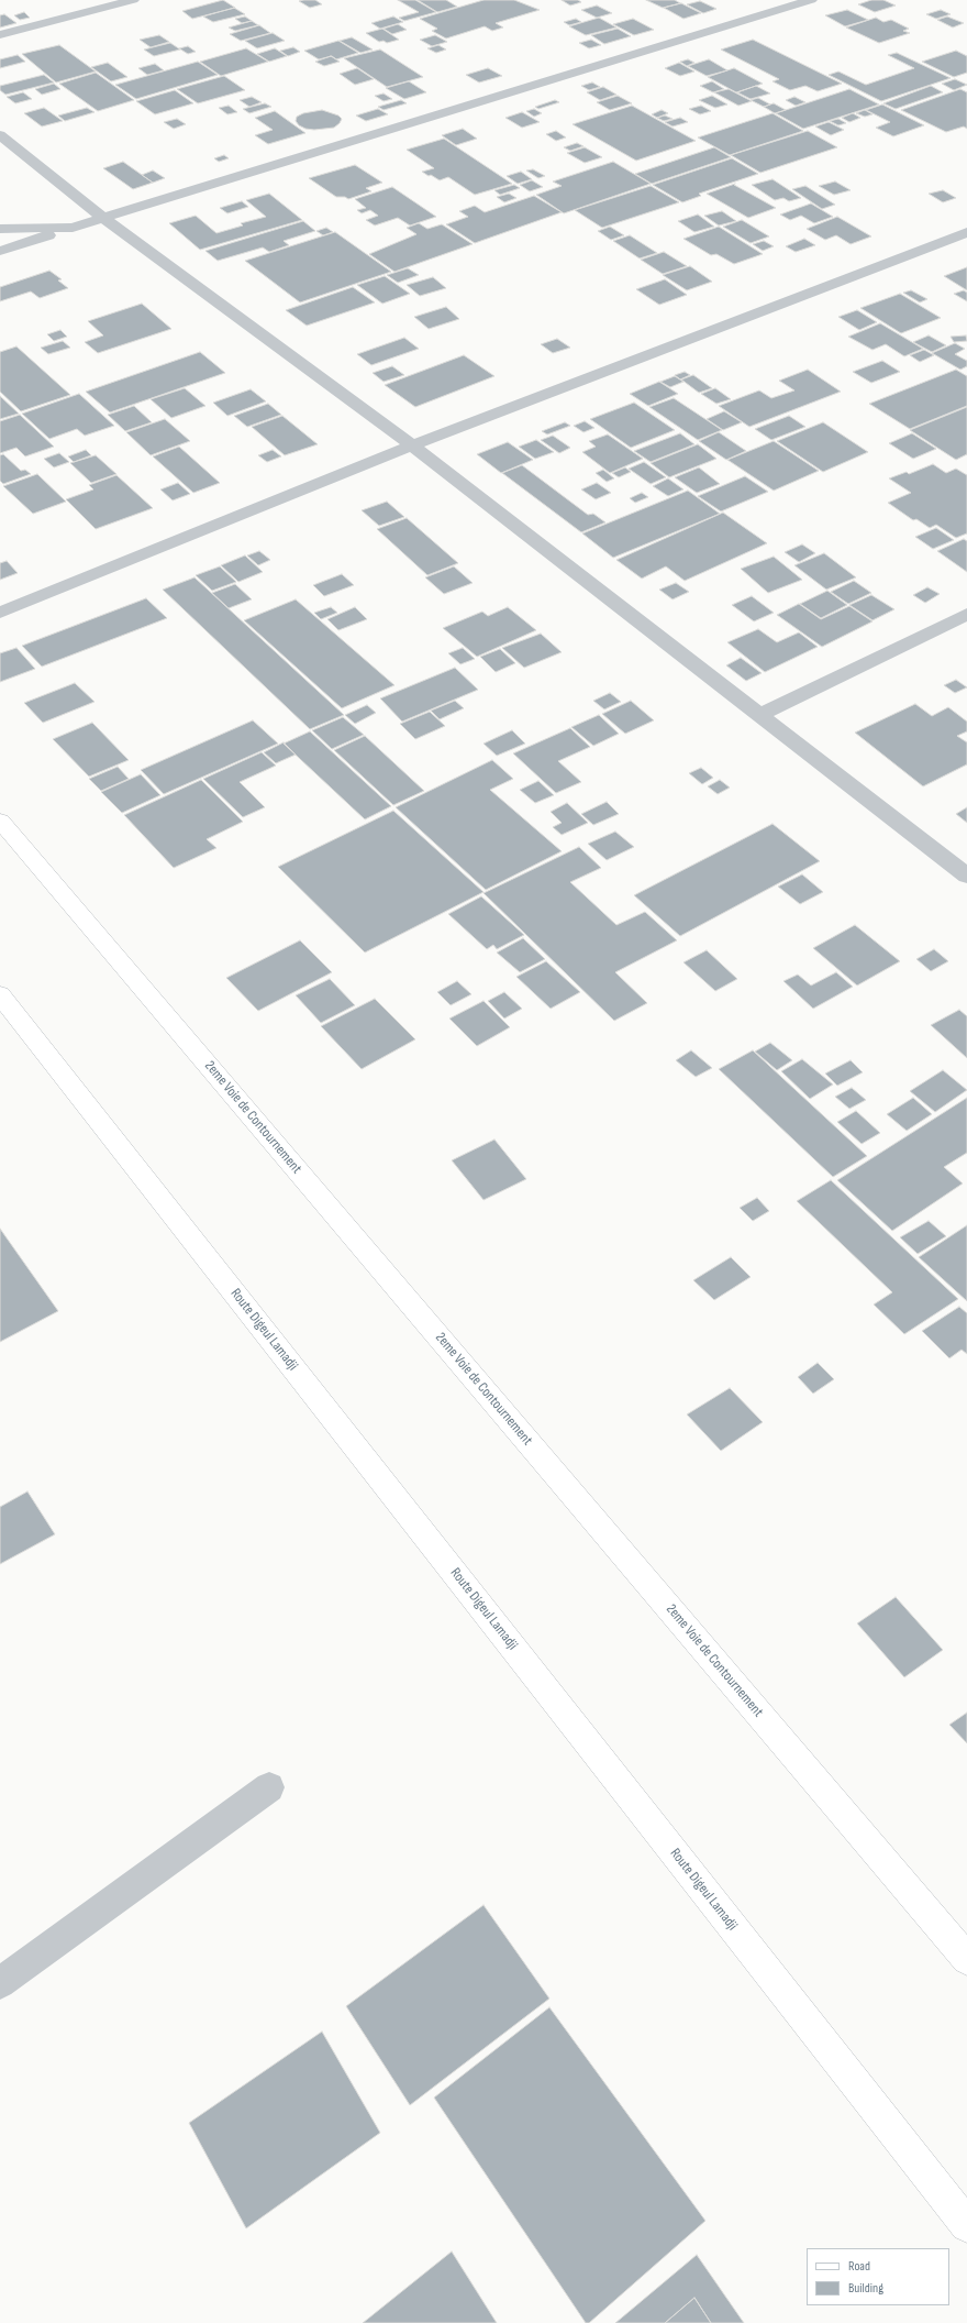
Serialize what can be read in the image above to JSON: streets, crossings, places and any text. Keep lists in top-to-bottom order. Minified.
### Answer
{"streets":{"main road":["2eme Voie de Contournement","Route Digeul Lamadji"]},"legend":["Road","Building"]}
